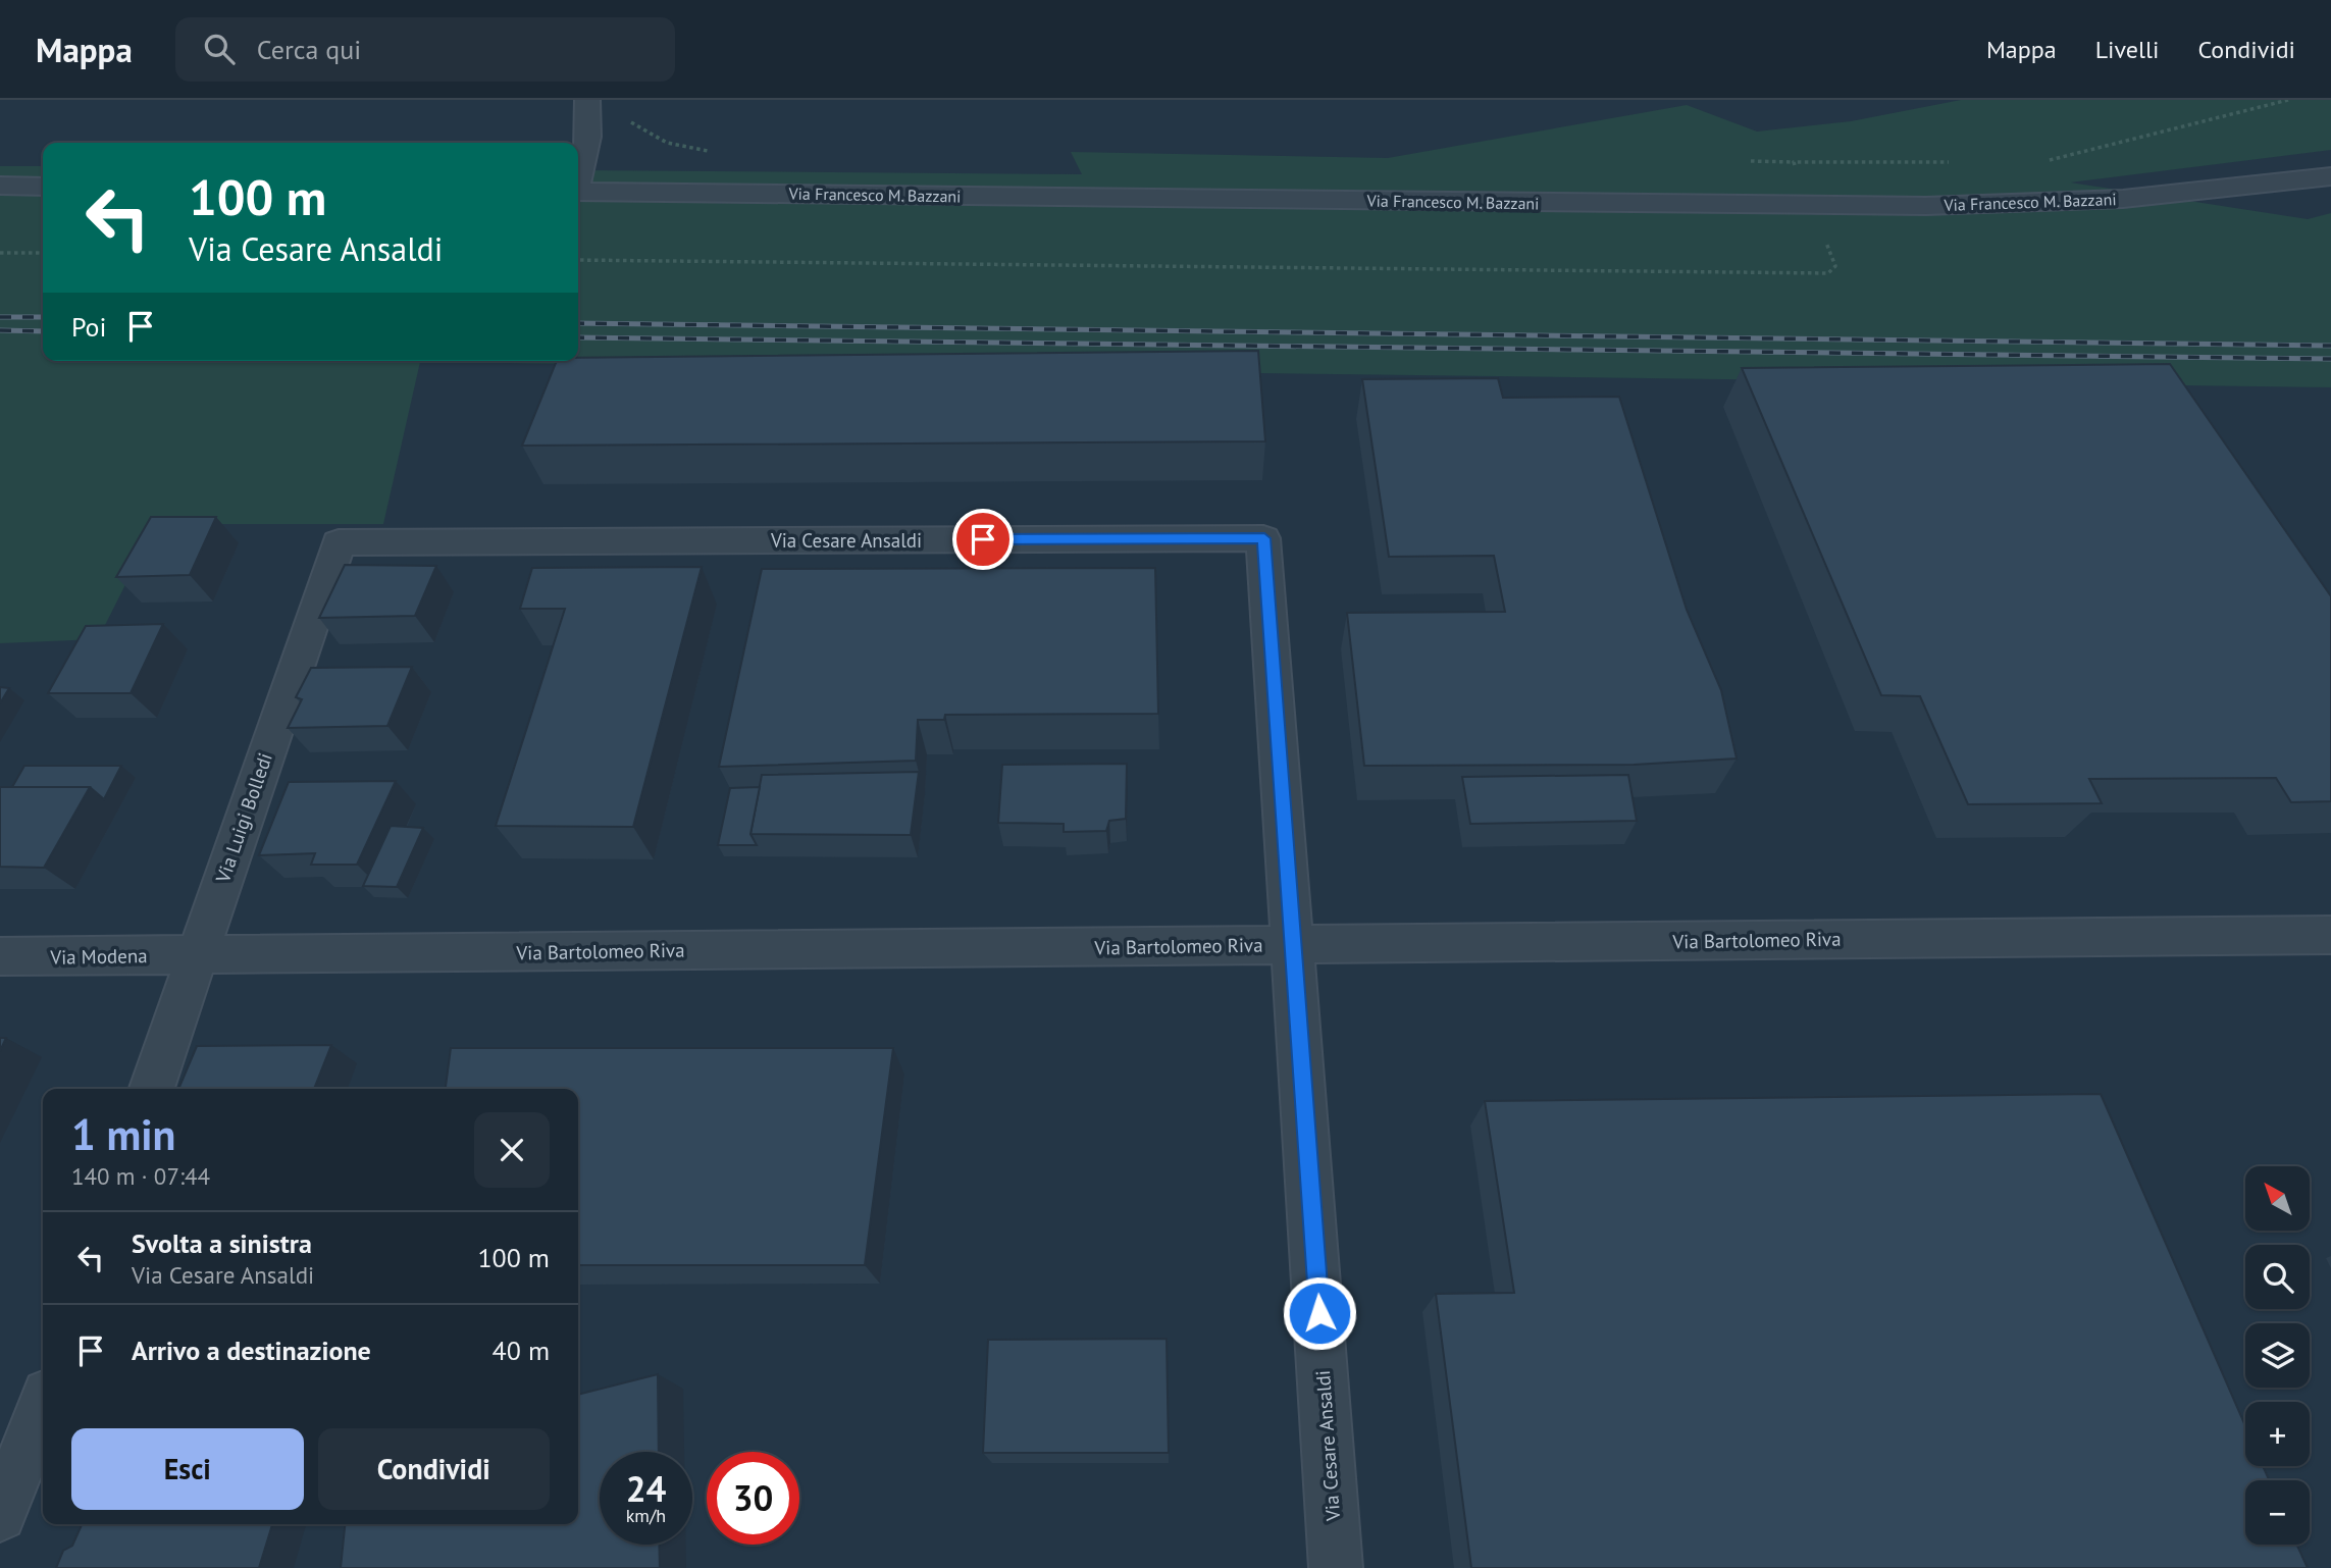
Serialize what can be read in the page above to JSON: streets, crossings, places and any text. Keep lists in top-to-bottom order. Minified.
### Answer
{"streets":{"street":["Via Francesco M. Bazzani","Via Cesare Ansaldi","Via Luigi Bolledi","Via Bartolomeo Riva","Via Modena"]},"crossings":[["Via Cesare Ansaldi","Via Luigi Bolledi"],["Via Cesare Ansaldi","Via Bartolomeo Riva"],["Via Luigi Bolledi","Via Bartolomeo Riva"],["Via Luigi Bolledi","Via Modena"],["Via Bartolomeo Riva","Via Modena"]],"north":"top left","page":{"header":"Mappa","search":"Cerca qui","nav":["Mappa","Livelli","Condividi"],"turn":["100 m","Via Cesare Ansaldi"],"then":"Poi","heading":["1 min","140 m · 07:44"],"map_buttons":["+","−"],"list":[{"name":"Svolta a sinistra","note":"Via Cesare Ansaldi","value":"100 m"},{"name":"Arrivo a destinazione","value":"40 m"}],"buttons":["Esci","Condividi"],"speed":"24 km/h","limit":"30"}}
